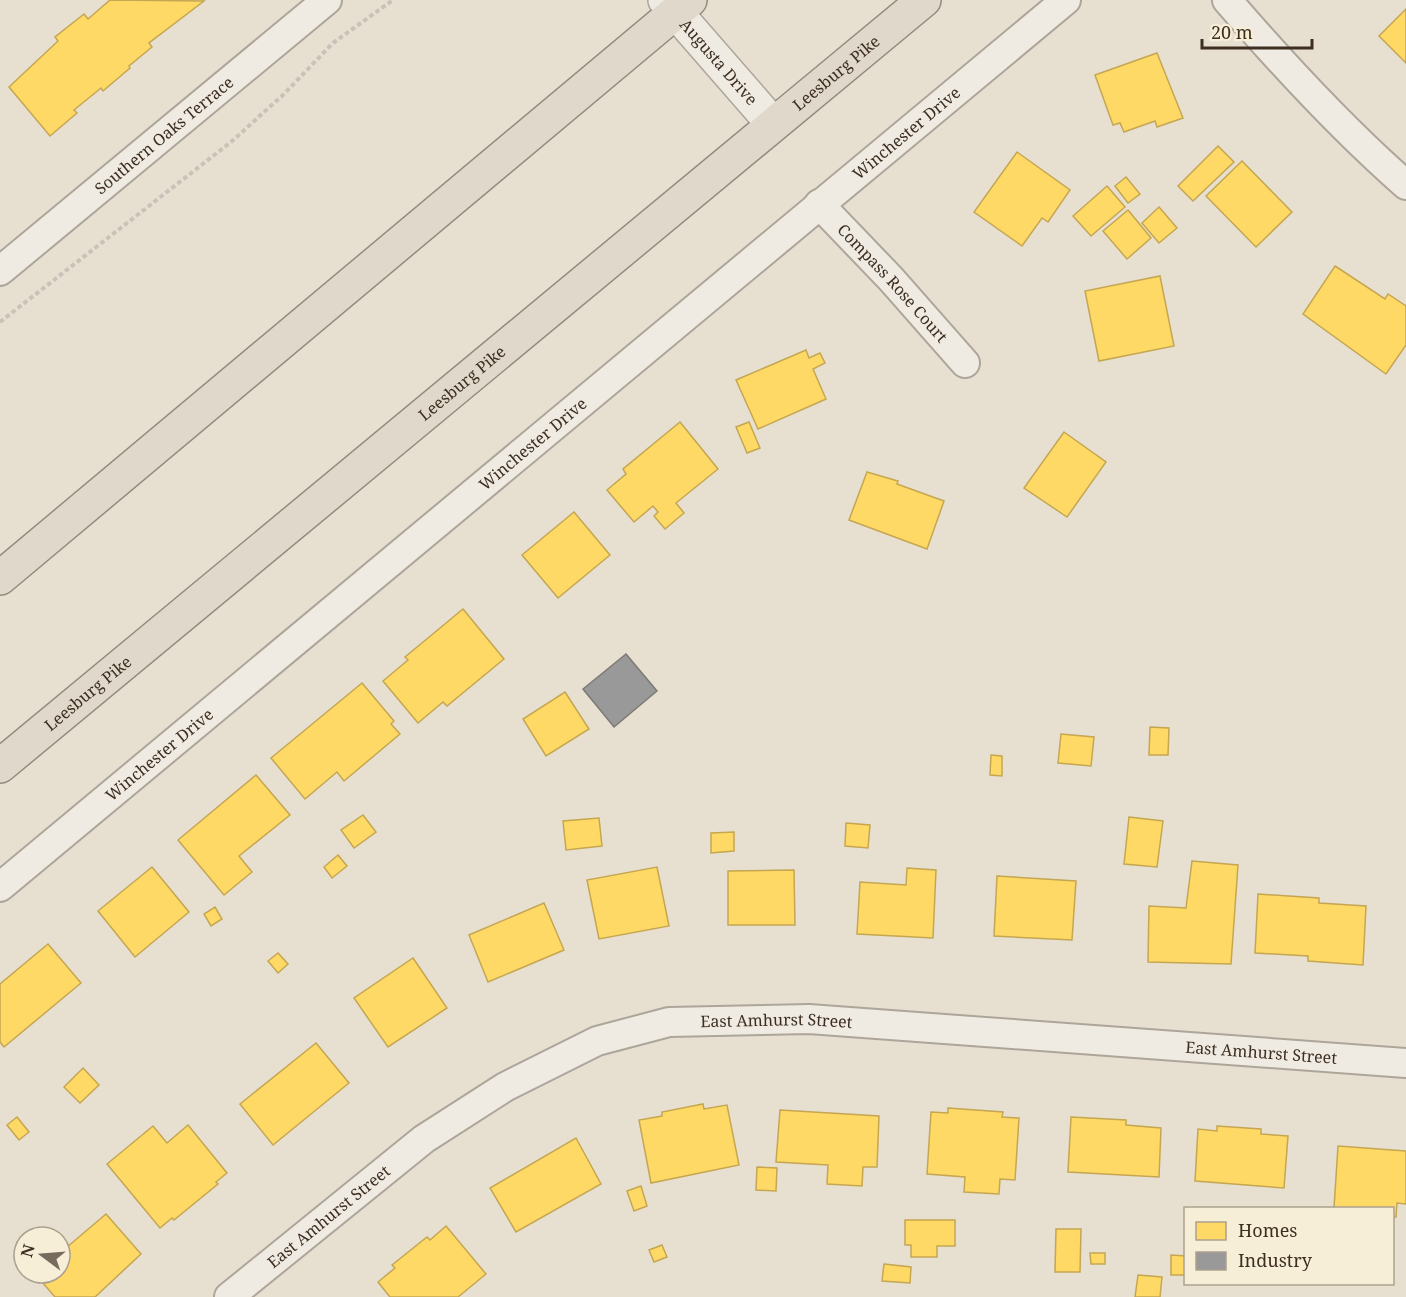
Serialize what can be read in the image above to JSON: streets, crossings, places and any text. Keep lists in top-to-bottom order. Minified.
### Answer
{"streets":{"highway":["Leesburg Pike"],"street":["Augusta Drive","Winchester Drive","Southern Oaks Terrace","Compass Rose Court","East Amhurst Street"]},"crossings":[["Augusta Drive","Leesburg Pike"],["Winchester Drive","Compass Rose Court"]],"legend":["Homes","Industry"],"scale_bar":"20 m","north":"left"}
